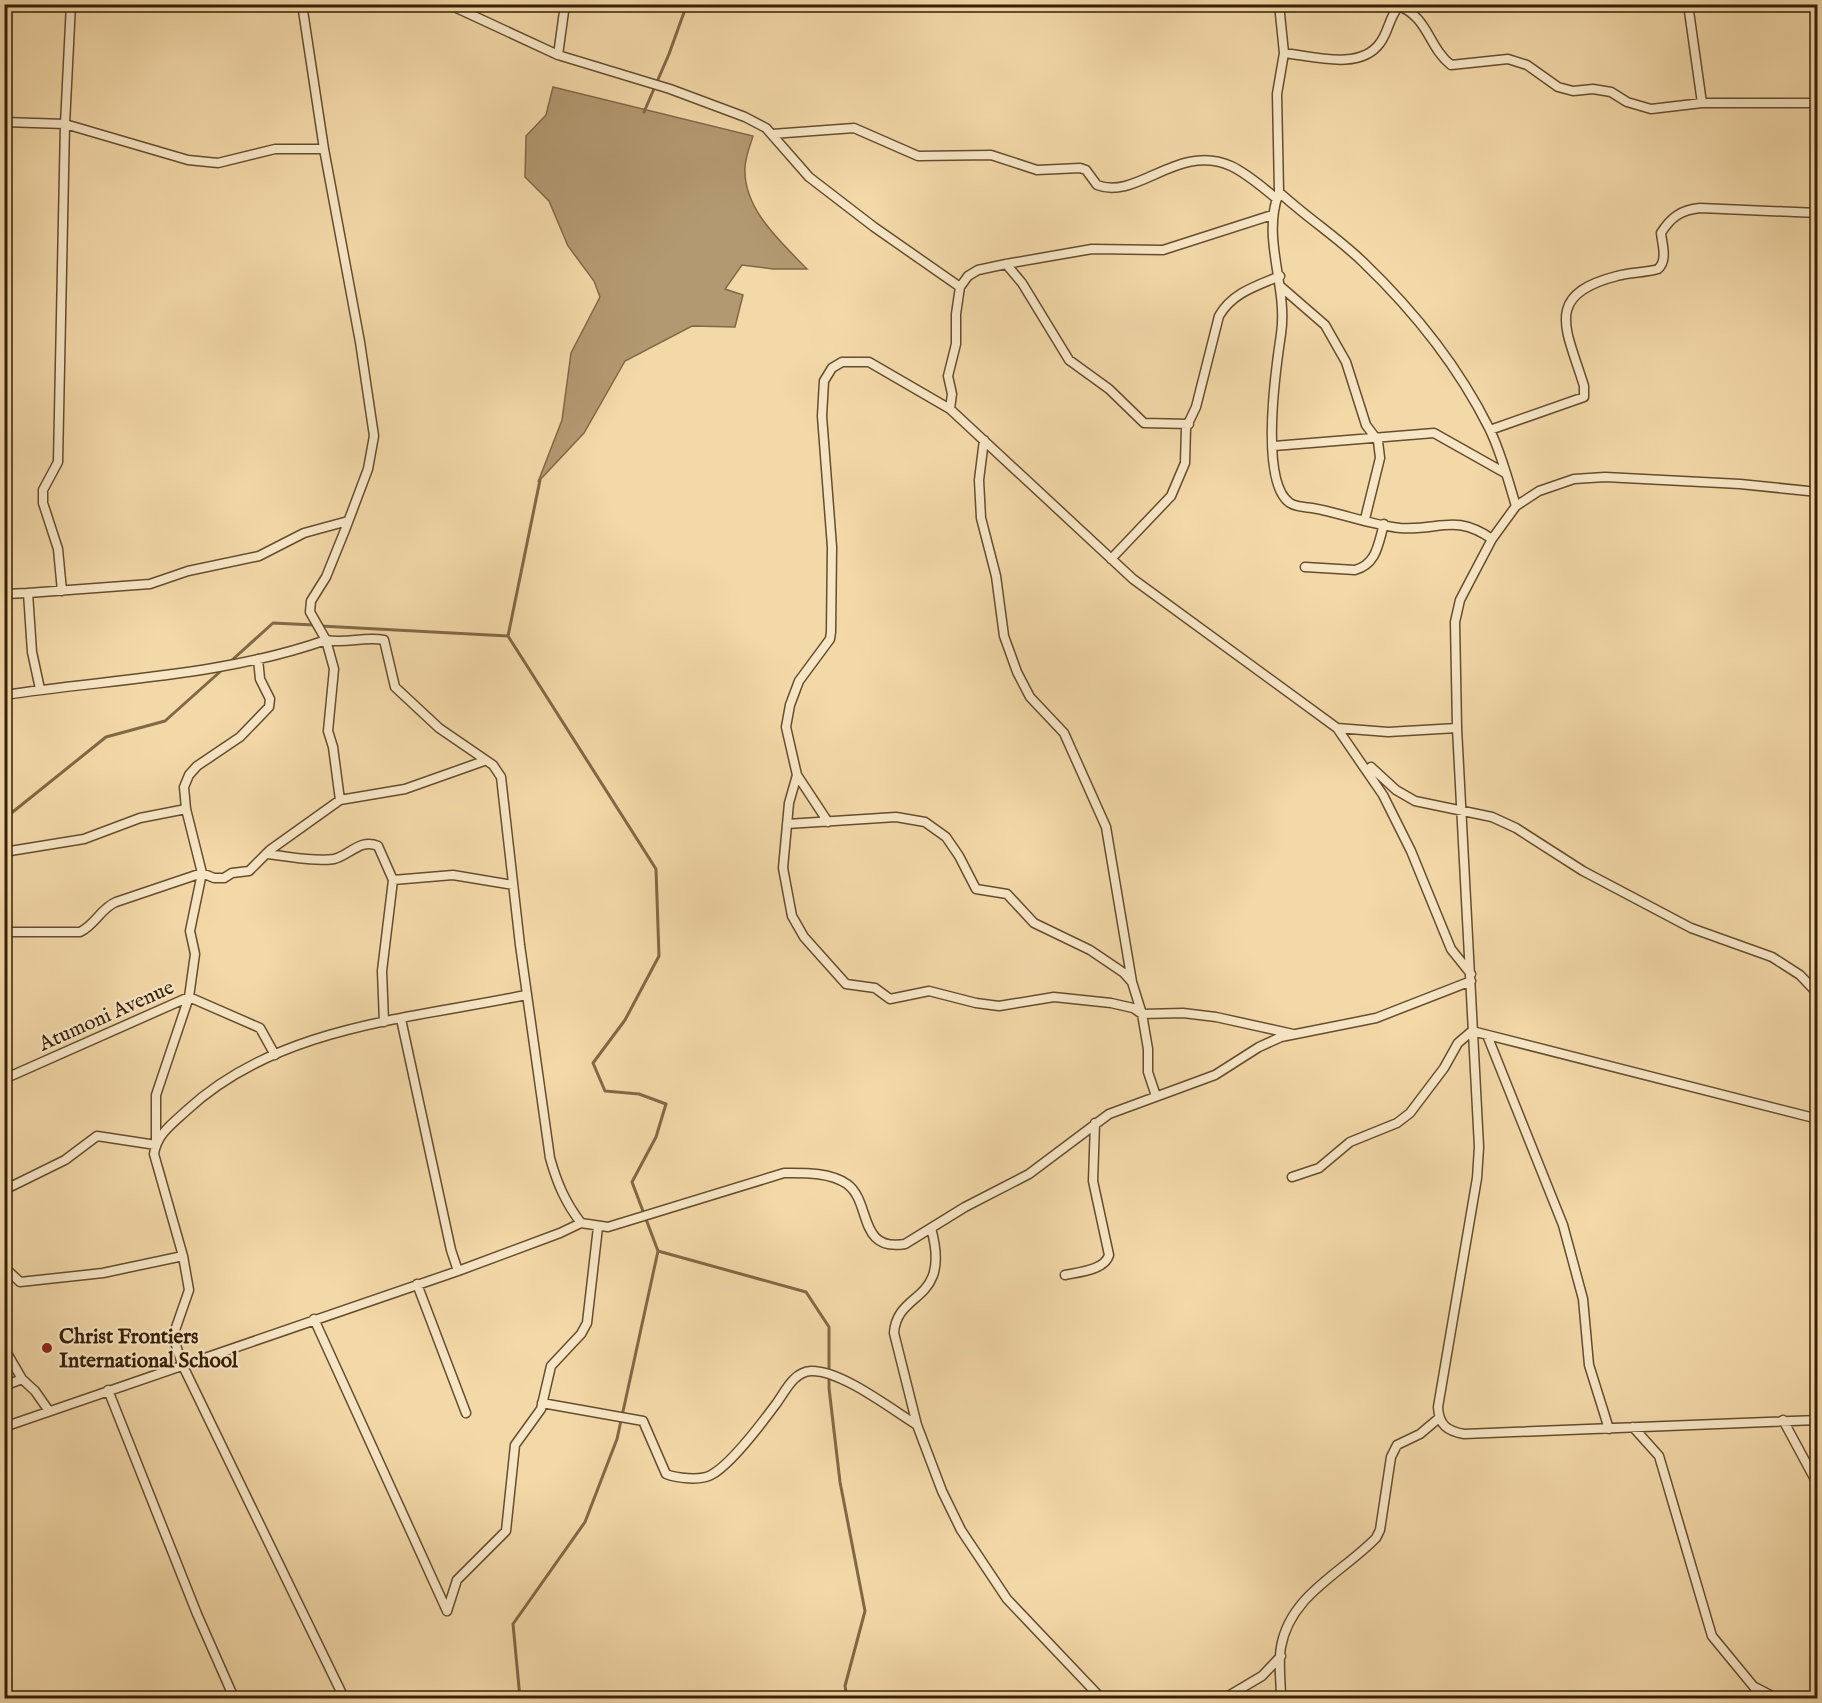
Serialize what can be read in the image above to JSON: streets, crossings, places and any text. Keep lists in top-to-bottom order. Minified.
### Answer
{"streets":{"street":["Atumoni Avenue"]},"places":["Christ Frontiers International School"]}
